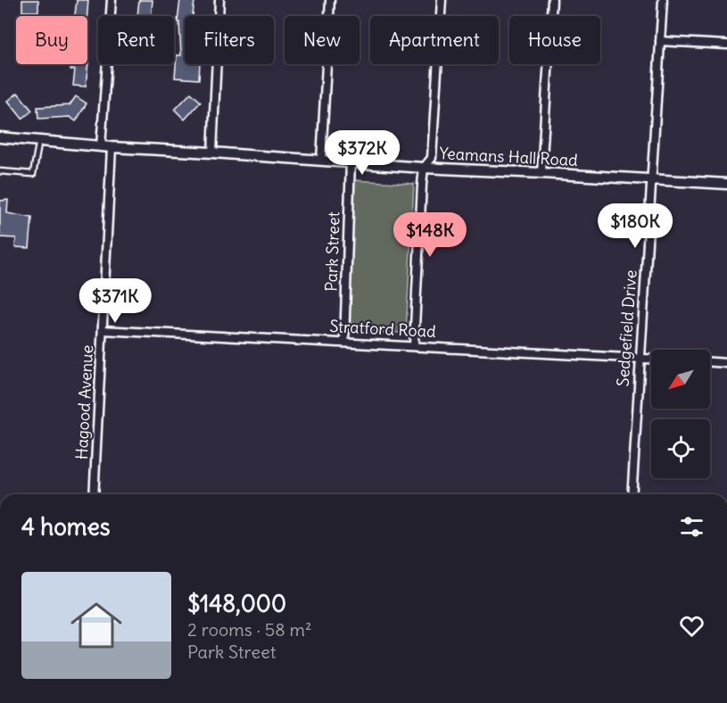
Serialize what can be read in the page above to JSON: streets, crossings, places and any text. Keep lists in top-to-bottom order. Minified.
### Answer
{"streets":{"street":["Yeamans Hall Road","Park Street","Sedgefield Drive","Stratford Road","Hagood Avenue"]},"crossings":[["Yeamans Hall Road","Park Street"],["Yeamans Hall Road","Sedgefield Drive"],["Yeamans Hall Road","Hagood Avenue"],["Park Street","Stratford Road"],["Sedgefield Drive","Stratford Road"],["Stratford Road","Hagood Avenue"]],"north":"bottom left","page":{"chip":["Buy","Rent","Filters","New","Apartment","House"],"price":["$372K","$180K","$148K","$371K"],"heading":"4 homes","list":[{"name":"$148,000","note":"2 rooms · 58 m² · Park Street"}]}}
